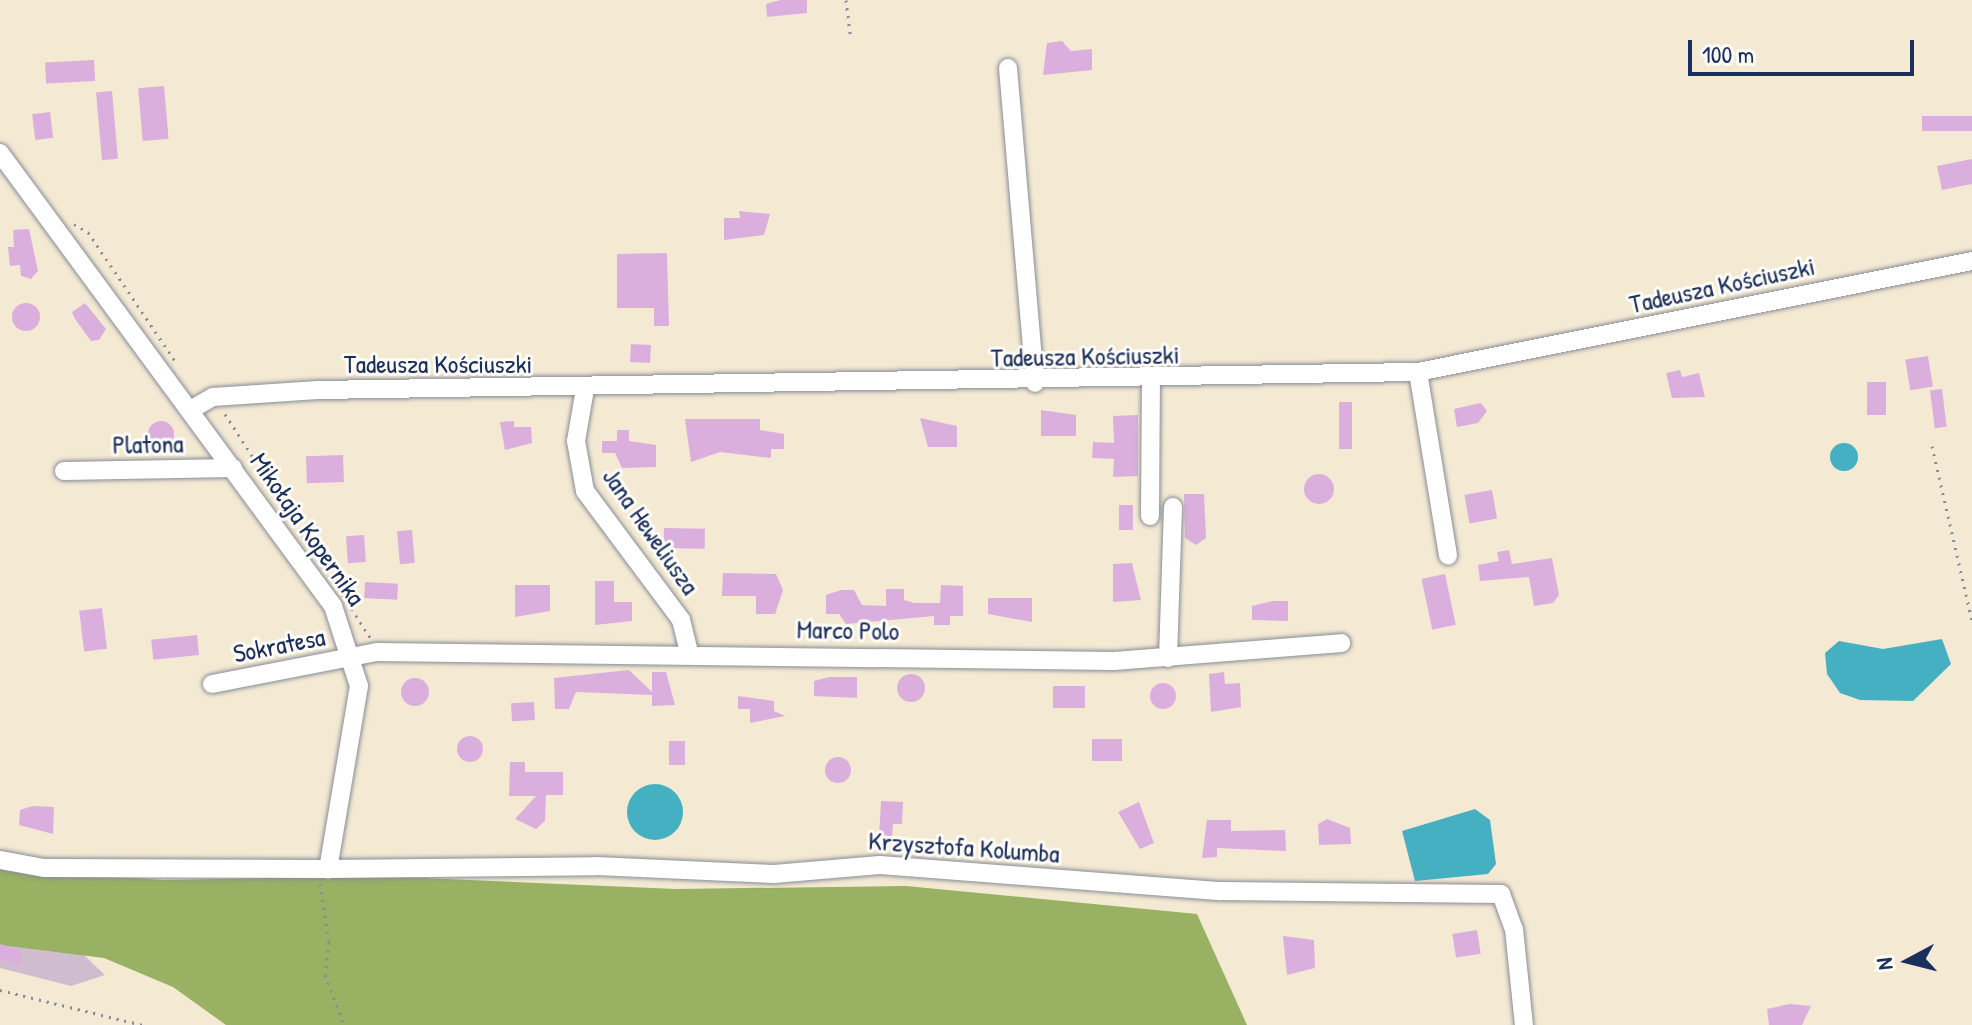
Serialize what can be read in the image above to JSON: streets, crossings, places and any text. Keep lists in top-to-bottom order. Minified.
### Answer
{"streets":{"street":["Tadeusza Kościuszki","Platona","Mikołaja Kopernika","Jana Heweliusza","Marco Polo","Sokratesa","Krzysztofa Kolumba"]},"crossings":[["Tadeusza Kościuszki","Mikołaja Kopernika"],["Tadeusza Kościuszki","Jana Heweliusza"],["Platona","Mikołaja Kopernika"],["Mikołaja Kopernika","Marco Polo"],["Mikołaja Kopernika","Sokratesa"],["Mikołaja Kopernika","Krzysztofa Kolumba"],["Jana Heweliusza","Marco Polo"],["Marco Polo","Sokratesa"]],"scale_bar":"100 m","north":"left"}
